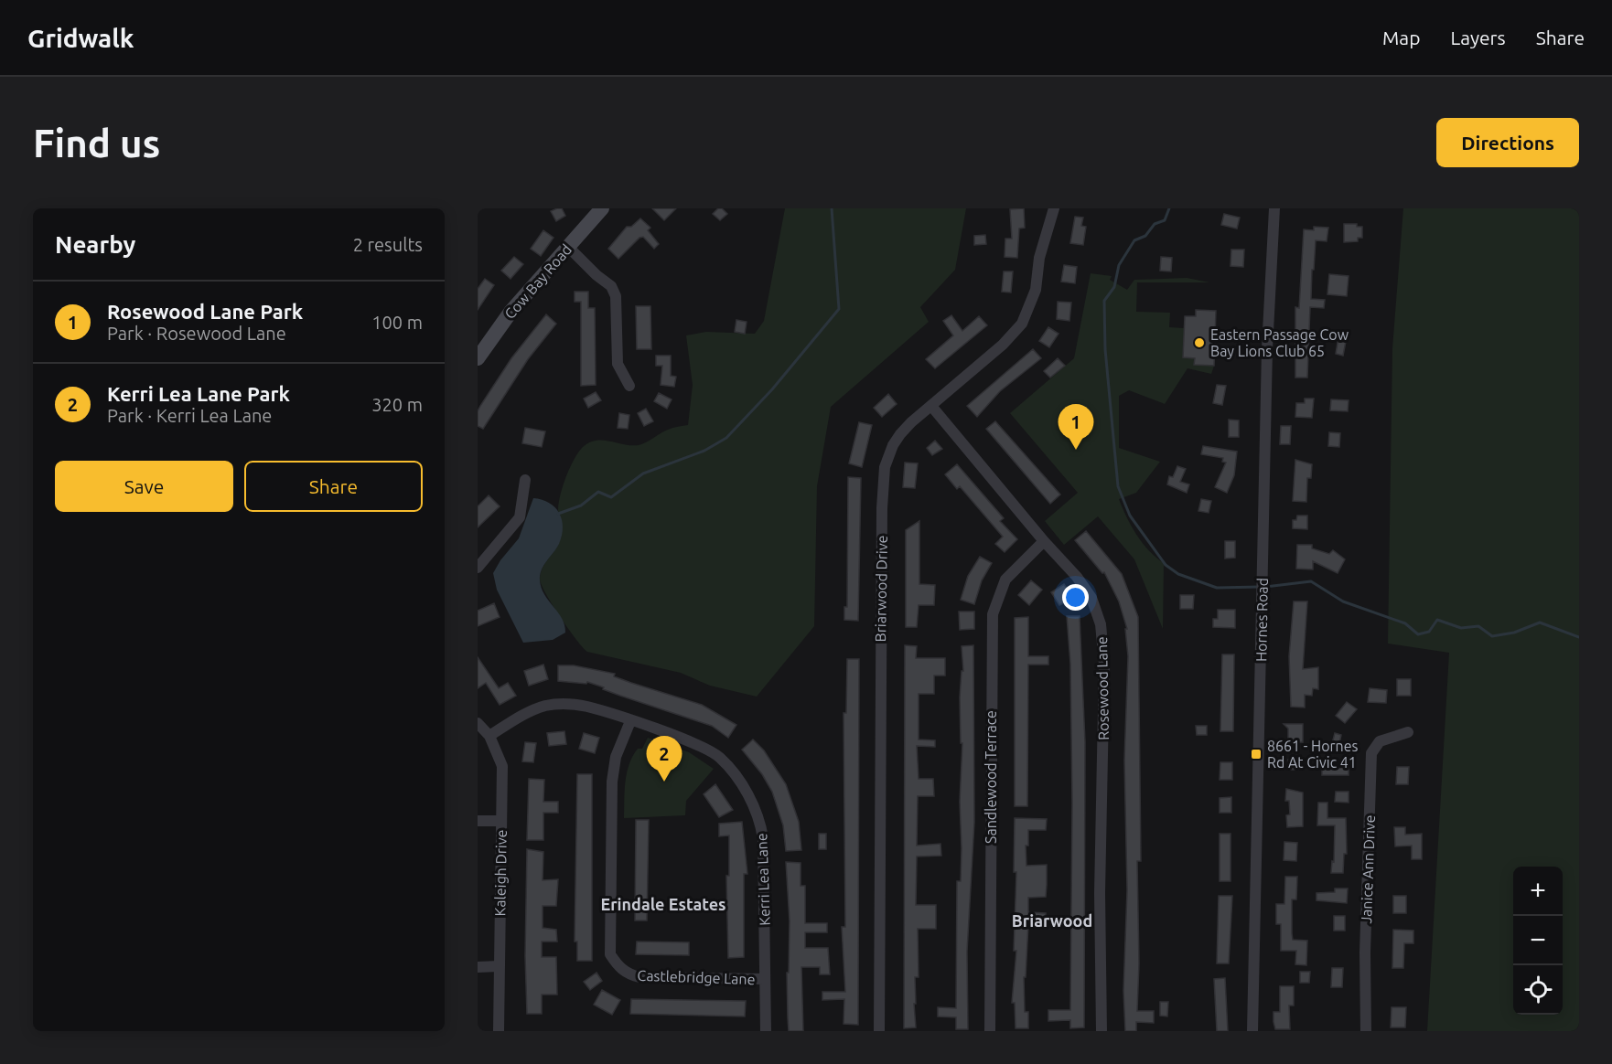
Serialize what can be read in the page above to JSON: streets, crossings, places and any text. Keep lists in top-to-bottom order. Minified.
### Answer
{"streets":{"main road":["Cow Bay Road"],"street":["Briarwood Drive","Hornes Road","Rosewood Lane","Sandlewood Terrace","Janice Ann Drive","Kaleigh Drive","Kerri Lea Lane","Castlebridge Lane"]},"crossings":[["Briarwood Drive","Rosewood Lane"],["Rosewood Lane","Sandlewood Terrace"],["Kaleigh Drive","Kerri Lea Lane"],["Kerri Lea Lane","Castlebridge Lane"]],"districts":["Erindale Estates","Briarwood"],"places":{"other":["Eastern Passage Cow Bay Lions Club 65"],"transit":["8661 - Hornes Rd At Civic 41"]},"page":{"header":"Gridwalk","nav":["Map","Layers","Share"],"buttons":["Directions",["Save","Share"]],"title":"Find us","heading":["Nearby","2 results"],"list":[{"mark":"1","name":"Rosewood Lane Park","note":"Park · Rosewood Lane","value":"100 m"},{"mark":"2","name":"Kerri Lea Lane Park","note":"Park · Kerri Lea Lane","value":"320 m"}],"pins":["1","2"],"map_buttons":["+","−"]}}
